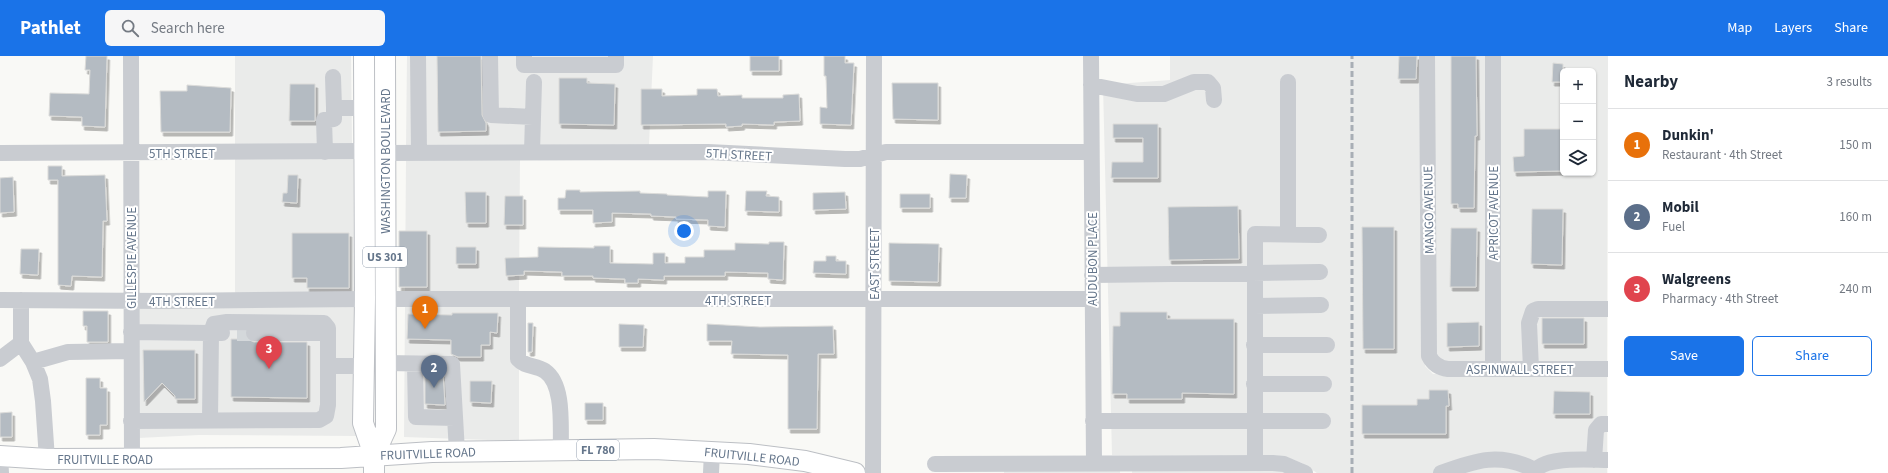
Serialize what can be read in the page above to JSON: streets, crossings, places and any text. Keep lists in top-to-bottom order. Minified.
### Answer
{"streets":{"main road":["WASHINGTON BOULEVARD","US 301","FL 780","FRUITVILLE ROAD"],"street":["5TH STREET","MANGO AVENUE","APRICOT AVENUE","GILLESPIE AVENUE","AUDUBON PLACE","EAST STREET","4TH STREET","ASPINWALL STREET"]},"crossings":[["5TH STREET","WASHINGTON BOULEVARD"],["5TH STREET","GILLESPIE AVENUE"],["5TH STREET","AUDUBON PLACE"],["5TH STREET","EAST STREET"],["WASHINGTON BOULEVARD","4TH STREET"],["WASHINGTON BOULEVARD","FRUITVILLE ROAD"],["MANGO AVENUE","ASPINWALL STREET"],["APRICOT AVENUE","ASPINWALL STREET"],["GILLESPIE AVENUE","4TH STREET"],["GILLESPIE AVENUE","FRUITVILLE ROAD"],["AUDUBON PLACE","4TH STREET"],["EAST STREET","4TH STREET"]],"page":{"header":"Pathlet","search":"Search here","nav":["Map","Layers","Share"],"heading":["Nearby","3 results"],"map_buttons":["+","−"],"list":[{"mark":"1","name":"Dunkin'","note":"Restaurant · 4th Street","value":"150 m"},{"mark":"2","name":"Mobil","note":"Fuel","value":"160 m"},{"mark":"3","name":"Walgreens","note":"Pharmacy · 4th Street","value":"240 m"}],"pins":["1","3","2"],"buttons":["Save","Share"]}}
